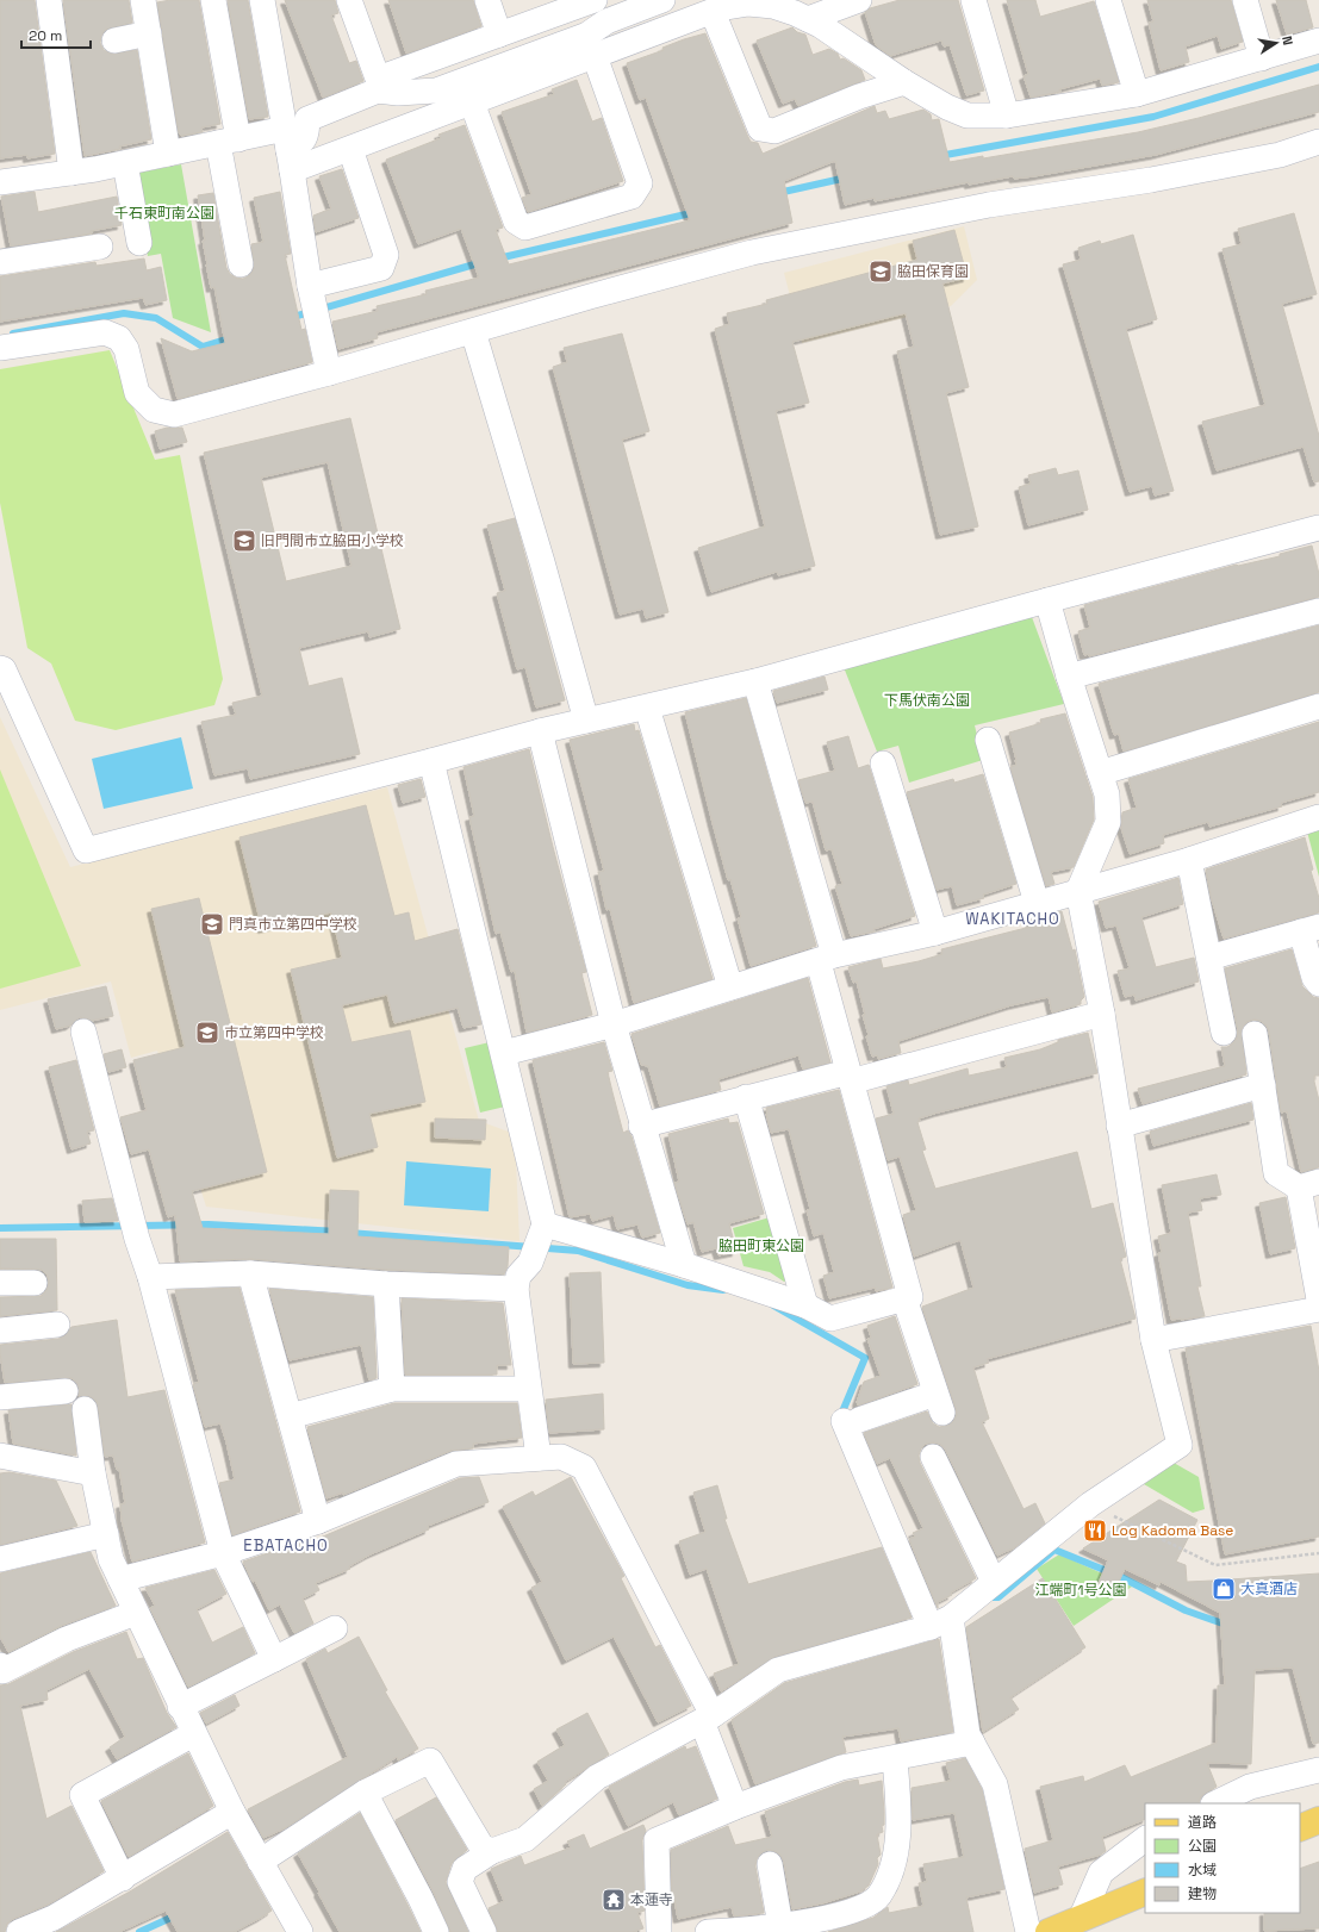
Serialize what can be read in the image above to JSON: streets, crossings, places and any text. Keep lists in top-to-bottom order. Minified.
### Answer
{"districts":["WAKITACHO","EBATACHO"],"parks":["千石東町南公園","下馬伏南公園","脇田町東公園","江端町1号公園"],"places":{"school or university":["脇田保育園","旧門間市立脇田小学校","門真市立第四中学校","市立第四中学校"],"restaurant":["Log Kadoma Base"],"shop":["大真酒店"],"temple":["本蓮寺"]},"legend":["道路","公園","水域","建物"],"scale_bar":"20 m","north":"right"}
